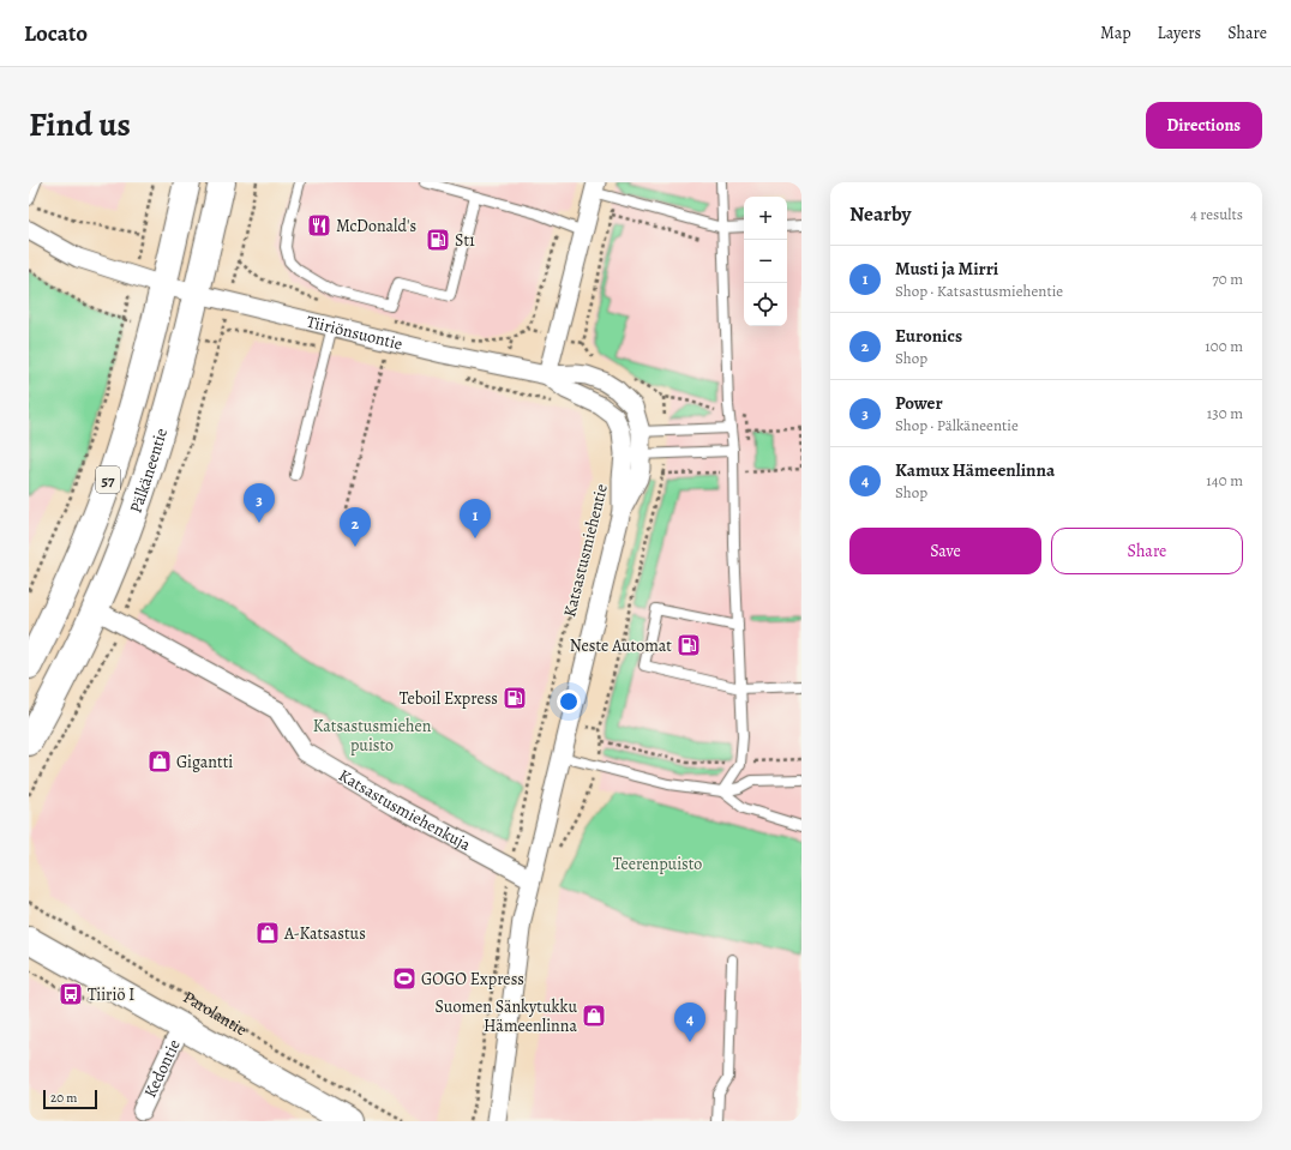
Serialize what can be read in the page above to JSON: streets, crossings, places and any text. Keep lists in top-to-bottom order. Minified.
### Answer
{"streets":{"main road":["Pälkäneentie","57","Parolantie"],"street":["Tiiriönsuontie","Katsastusmiehentie","Katsastusmiehenkuja","Kedontie"]},"crossings":[["Tiiriönsuontie","Pälkäneentie"],["Tiiriönsuontie","Katsastusmiehentie"],["Pälkäneentie","Katsastusmiehenkuja"],["Katsastusmiehentie","Katsastusmiehenkuja"],["Parolantie","Kedontie"]],"parks":["Katsastusmiehen puisto","Teerenpuisto"],"places":{"restaurant":["McDonald's"],"fuel station":["St1","Neste Automat","Teboil Express"],"shop":["Gigantti","A-Katsastus","Suomen Sänkytukku Hämeenlinna"],"sports":["GOGO Express"],"bus stop":["Tiiriö I"]},"scale_bar":"20 m","page":{"header":"Locato","nav":["Map","Layers","Share"],"title":"Find us","buttons":["Directions",["Save","Share"]],"heading":["Nearby","4 results"],"map_buttons":["+","−"],"list":[{"mark":"1","name":"Musti ja Mirri","note":"Shop · Katsastusmiehentie","value":"70 m"},{"mark":"2","name":"Euronics","note":"Shop","value":"100 m"},{"mark":"3","name":"Power","note":"Shop · Pälkäneentie","value":"130 m"},{"mark":"4","name":"Kamux Hämeenlinna","note":"Shop","value":"140 m"}],"pins":["3","1","2","4"],"scale":"20 m"}}
